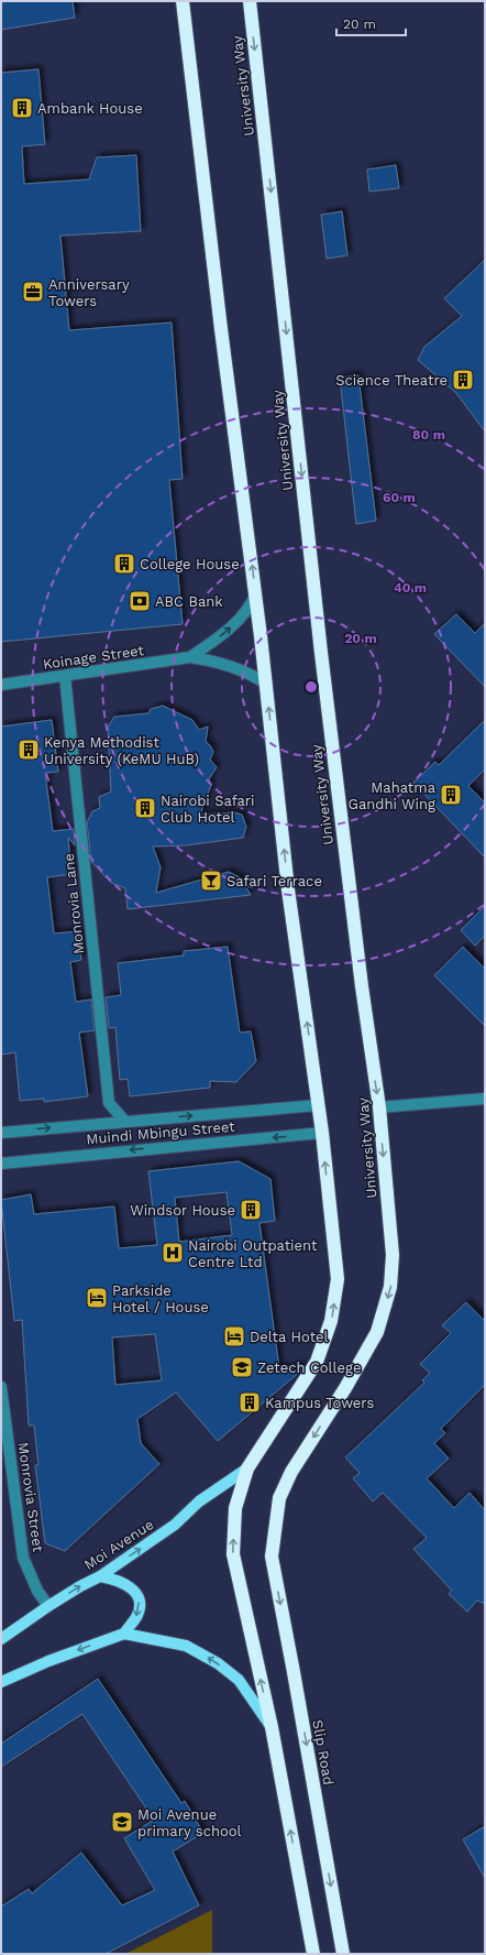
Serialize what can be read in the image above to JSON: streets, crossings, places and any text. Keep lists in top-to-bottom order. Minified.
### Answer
{"streets":{"highway":["University Way","Slip Road"],"main road":["Moi Avenue"],"street":["Koinage Street","Monrovia Lane","Muindi Mbingu Street","Monrovia Street"]},"crossings":[["University Way","Slip Road"],["Koinage Street","Monrovia Lane"],["Monrovia Lane","Muindi Mbingu Street"],["Monrovia Street","Moi Avenue"]],"one_way":["Moi Avenue"],"places":{"building":["Ambank House","Science Theatre","College House","Kenya Methodist University (KeMU HuB)","Mahatma Gandhi Wing","Nairobi Safari Club Hotel","Windsor House","Kampus Towers"],"office":["Anniversary Towers"],"bank":["ABC Bank"],"bar":["Safari Terrace"],"hospital":["Nairobi Outpatient Centre Ltd"],"hotel":["Parkside Hotel / House","Delta Hotel"],"school or university":["Zetech College","Moi Avenue primary school"]},"scale_bar":"20 m","rings":["80 m","60 m","40 m","20 m"]}
